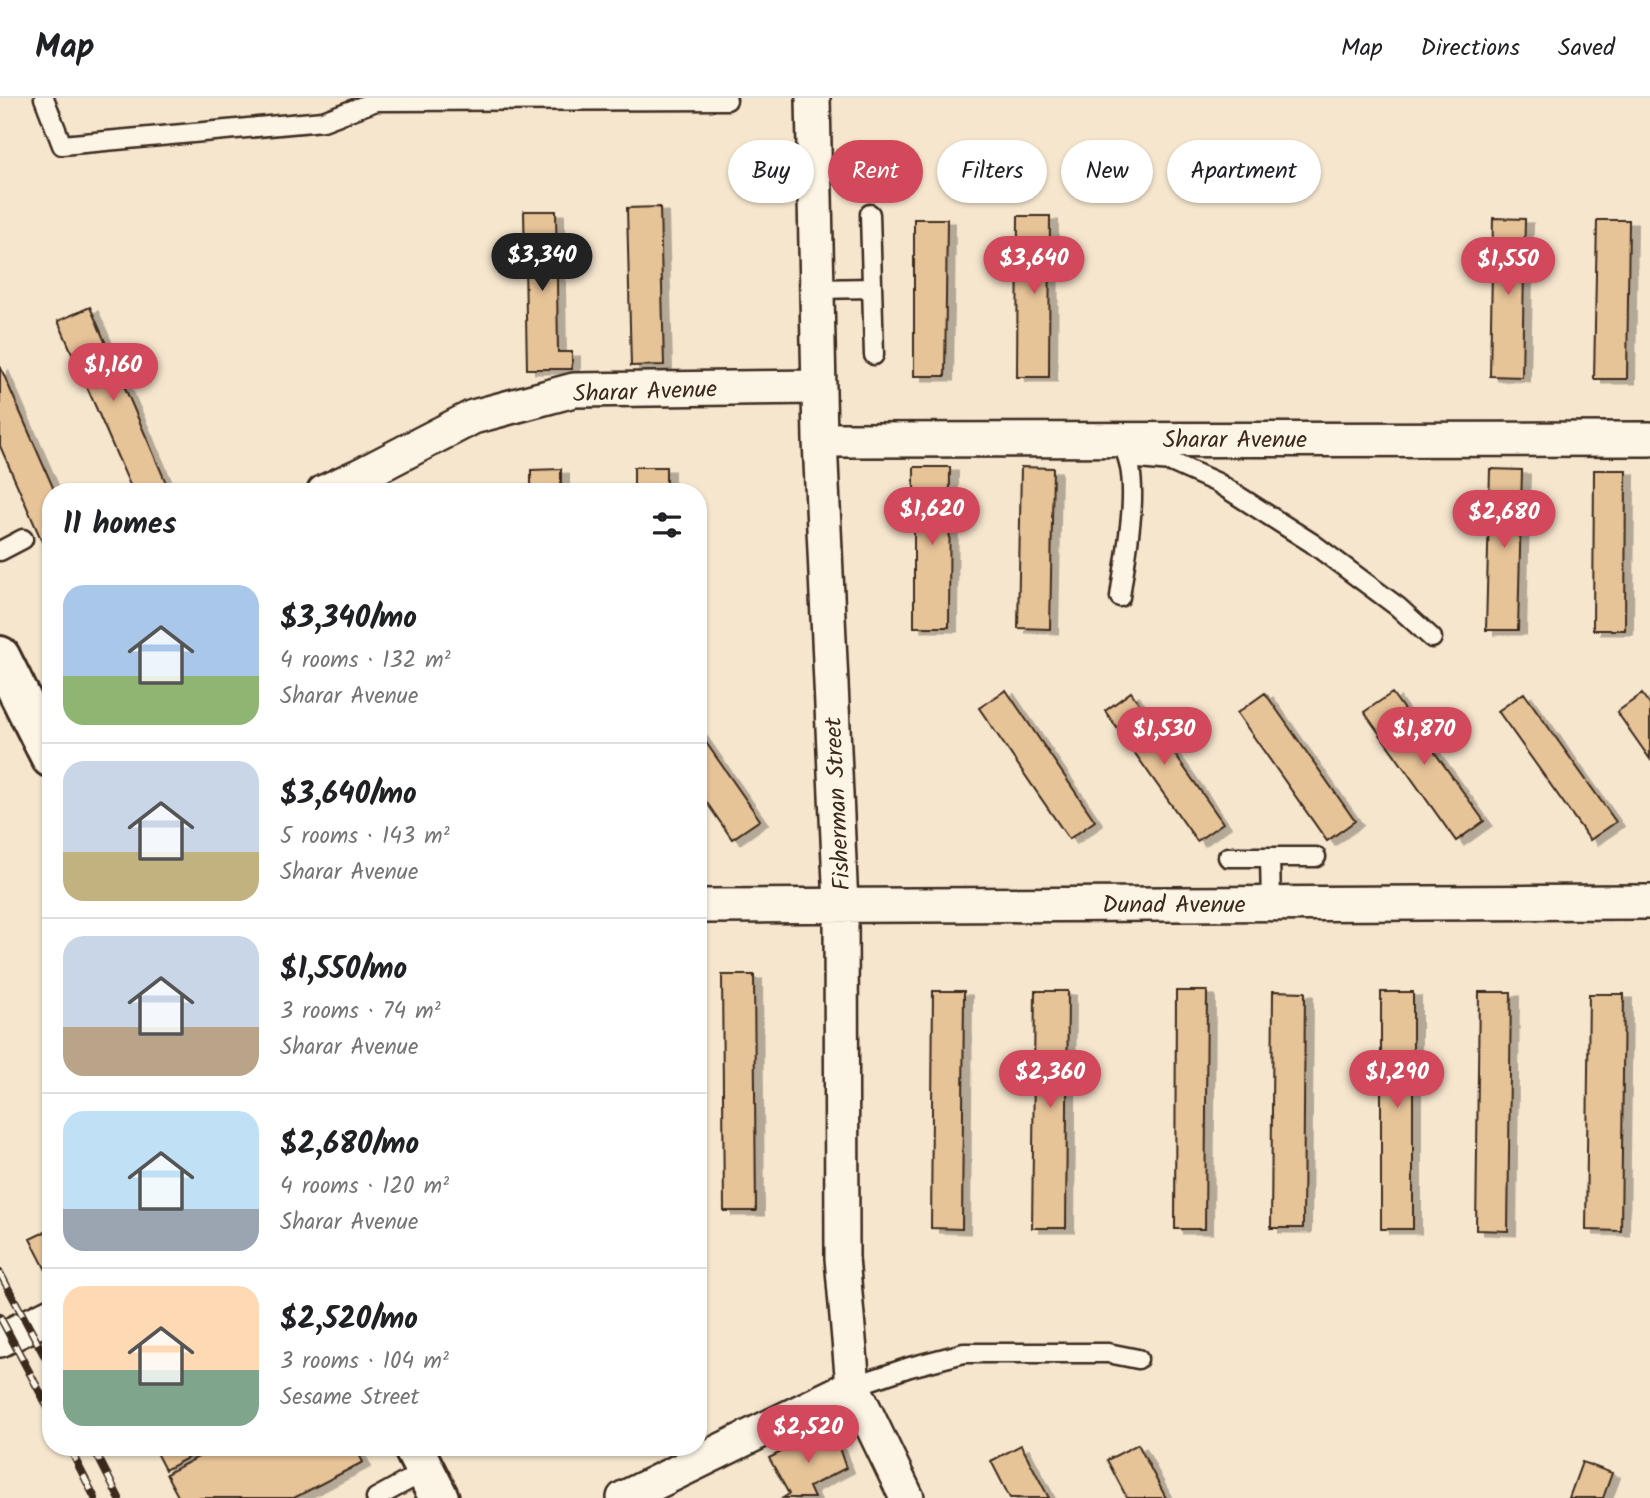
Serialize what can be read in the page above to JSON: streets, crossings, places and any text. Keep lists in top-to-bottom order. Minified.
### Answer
{"streets":{"street":["Sharar Avenue","Fisherman Street","Dunad Avenue"]},"crossings":[["Sharar Avenue","Fisherman Street"],["Fisherman Street","Dunad Avenue"]],"page":{"header":"Map","nav":["Map","Directions","Saved"],"chip":["Buy","Rent","Filters","New","Apartment"],"price":["$3,340","$3,640","$1,550","$1,160","$1,620","$2,680","$1,530","$1,870","$2,360","$1,290","$2,520"],"heading":"11 homes","list":[{"name":"$3,340/mo","note":"4 rooms · 132 m² · Sharar Avenue"},{"name":"$3,640/mo","note":"5 rooms · 143 m² · Sharar Avenue"},{"name":"$1,550/mo","note":"3 rooms · 74 m² · Sharar Avenue"},{"name":"$2,680/mo","note":"4 rooms · 120 m² · Sharar Avenue"},{"name":"$2,520/mo","note":"3 rooms · 104 m² · Sesame Street"}]}}
